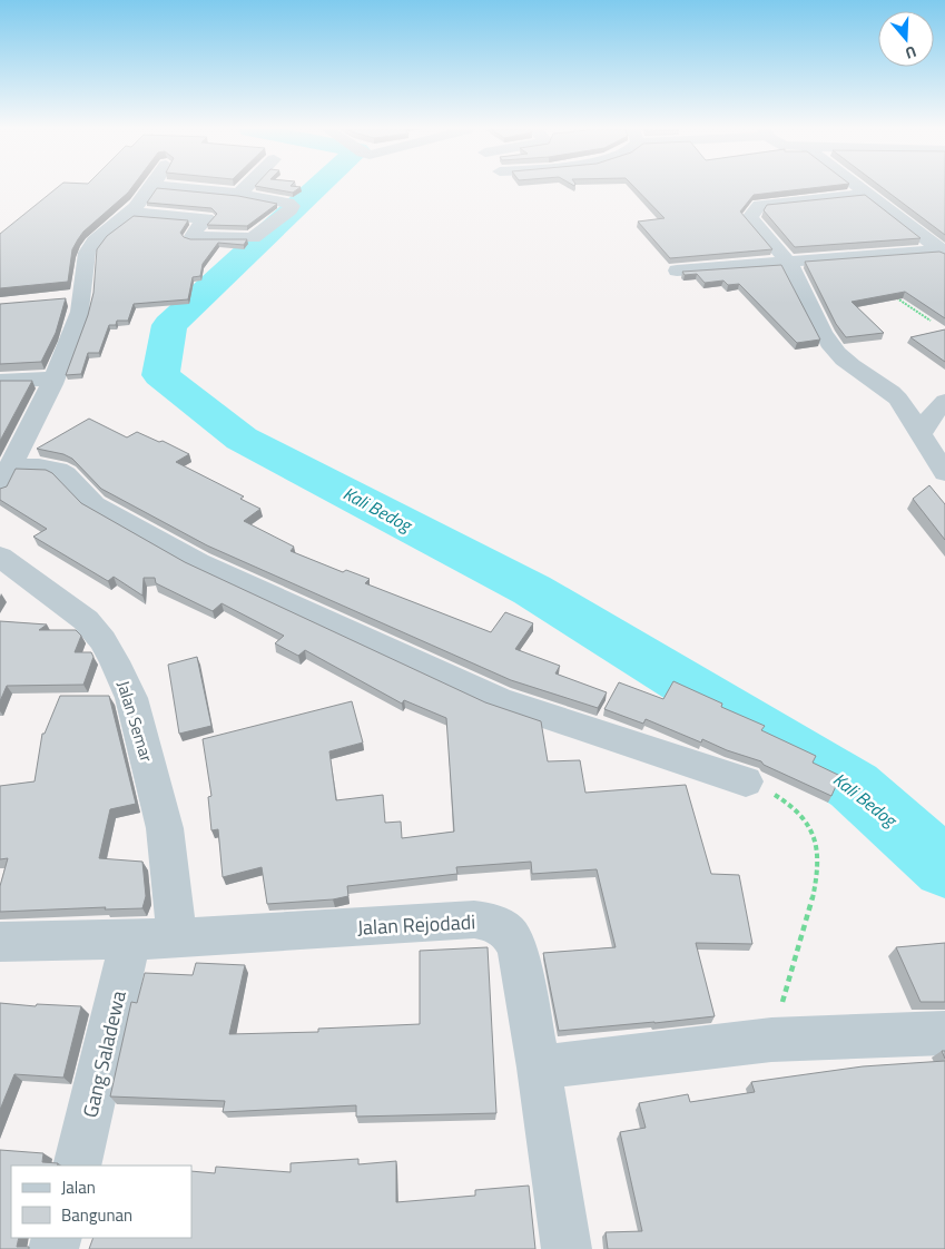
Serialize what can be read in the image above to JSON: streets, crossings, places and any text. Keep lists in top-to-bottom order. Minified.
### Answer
{"streets":{"street":["Jalan Semar","Jalan Rejodadi","Gang Saladewa"]},"crossings":[["Jalan Semar","Jalan Rejodadi"],["Jalan Rejodadi","Gang Saladewa"]],"water":["Kali Bedog"],"legend":["Jalan","Bangunan"],"north":"bottom"}
